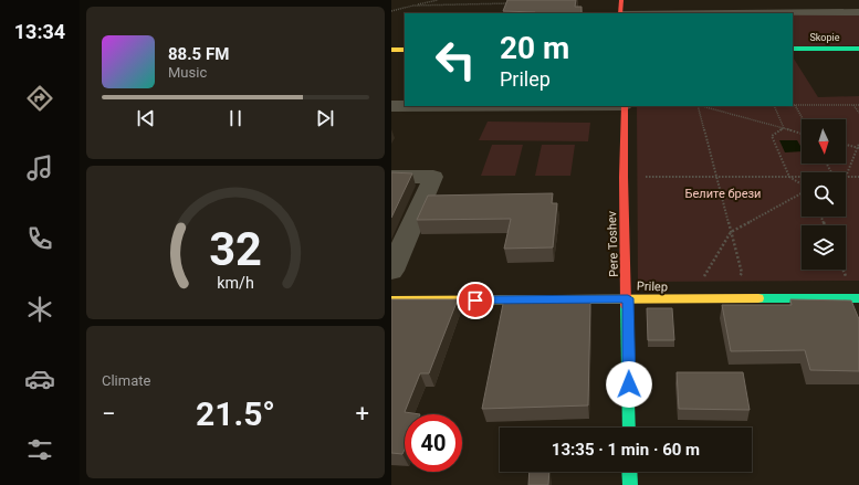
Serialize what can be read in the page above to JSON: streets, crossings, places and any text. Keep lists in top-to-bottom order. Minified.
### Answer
{"streets":{"street":["Skopie","Pere Toshev","Prilep"]},"crossings":[["Pere Toshev","Prilep"]],"parks":["Белите брези"],"north":"bottom","page":{"tabs":"13:34","turn":["20 m","Prilep"],"song":["88.5 FM","Music"],"tile":"Climate","heat":["−","21.5°","+"],"limit":"40","trip":"13:35 · 1 min · 60 m","gauge":["32","km/h"]}}
